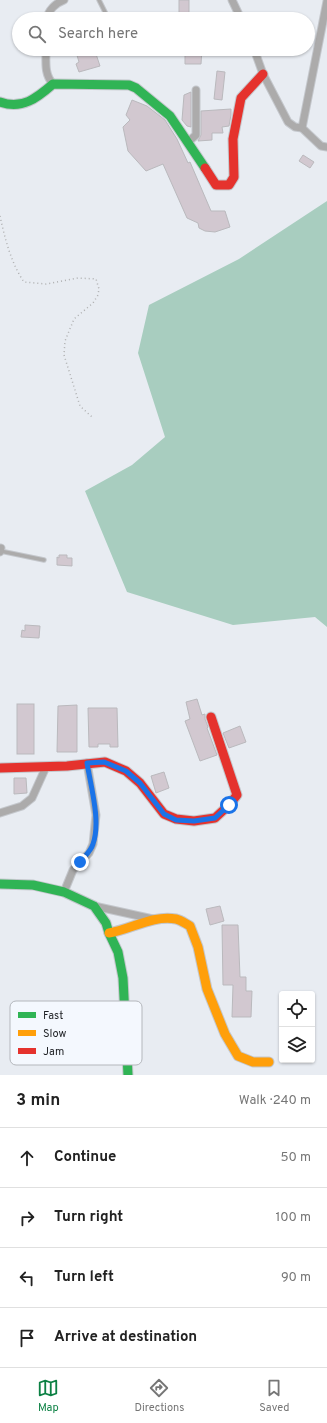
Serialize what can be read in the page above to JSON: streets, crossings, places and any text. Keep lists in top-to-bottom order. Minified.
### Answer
{"legend":["Fast","Slow","Jam"],"page":{"search":"Search here","heading":["3 min","Walk · 240 m"],"list":[["Continue","50 m"],["Turn right","100 m"],["Turn left","90 m"],"Arrive at destination"],"nav":["Map","Directions","Saved"]}}
